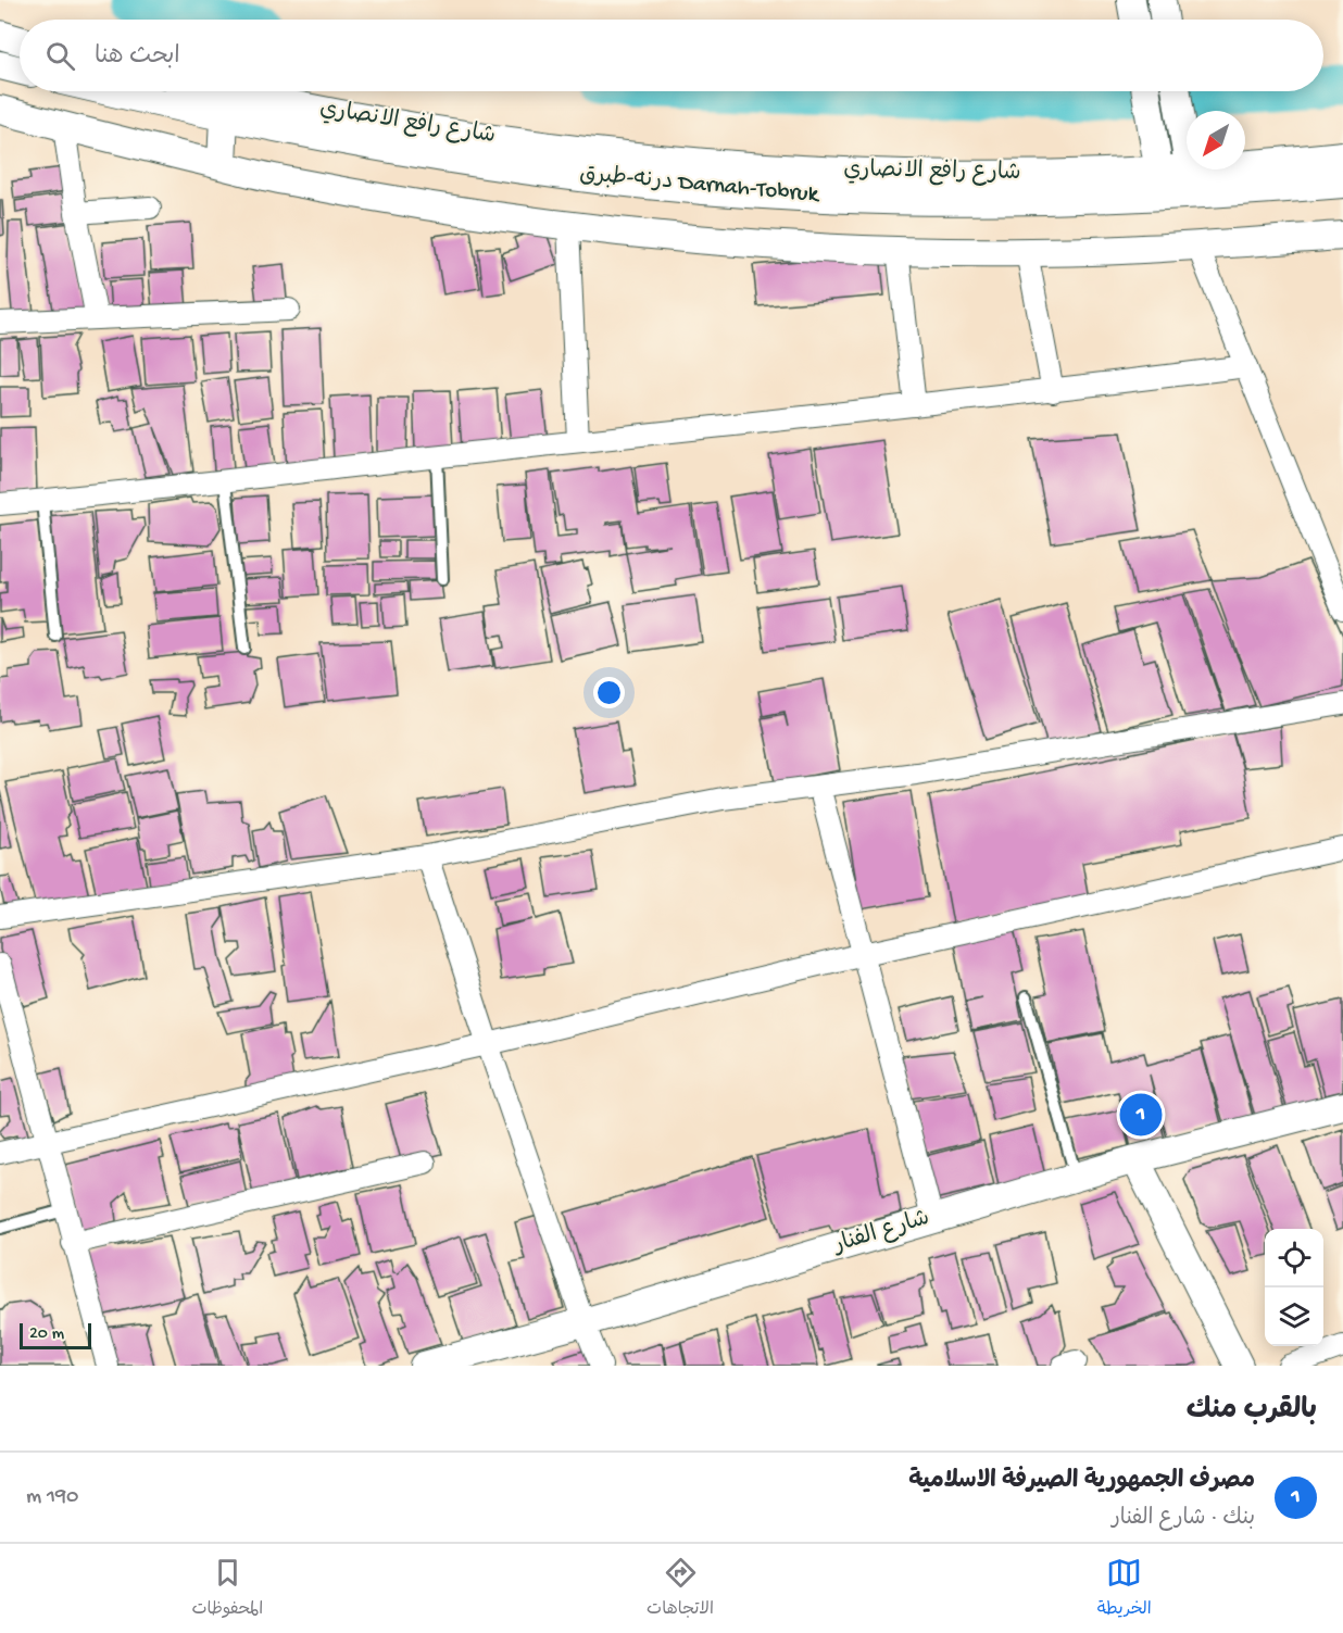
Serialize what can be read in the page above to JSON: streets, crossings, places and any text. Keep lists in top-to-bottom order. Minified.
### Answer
{"streets":{"street":["شارع رافع الانصاري","درنه-طبرق Darnah-Tobruk","شارع الفنار"]},"scale_bar":"20 m","north":"bottom left","page":{"search":"ابحث هنا","pins":"1","scale":"20 m","heading":"بالقرب منك","list":[{"mark":"1","name":"مصرف الجمهورية الصيرفة الاسلامية","note":"بنك · شارع الفنار","value":"190 m"}],"nav":["الخريطة","الاتجاهات","المحفوظات"]}}
